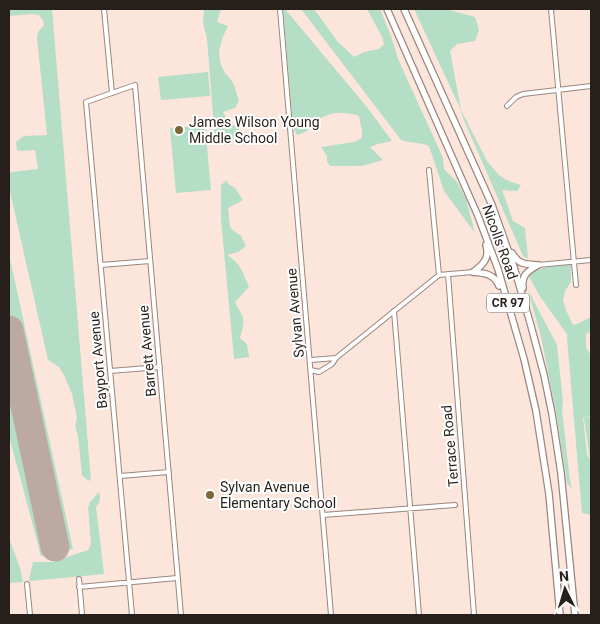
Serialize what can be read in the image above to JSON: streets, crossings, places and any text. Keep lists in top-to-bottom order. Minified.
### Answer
{"streets":{"highway":["Nicolls Road","CR 97"],"street":["Sylvan Avenue","Barrett Avenue","Bayport Avenue","Terrace Road"]},"crossings":[["Barrett Avenue","Bayport Avenue"]],"places":["James Wilson Young Middle School","Sylvan Avenue Elementary School"],"north":"top"}
